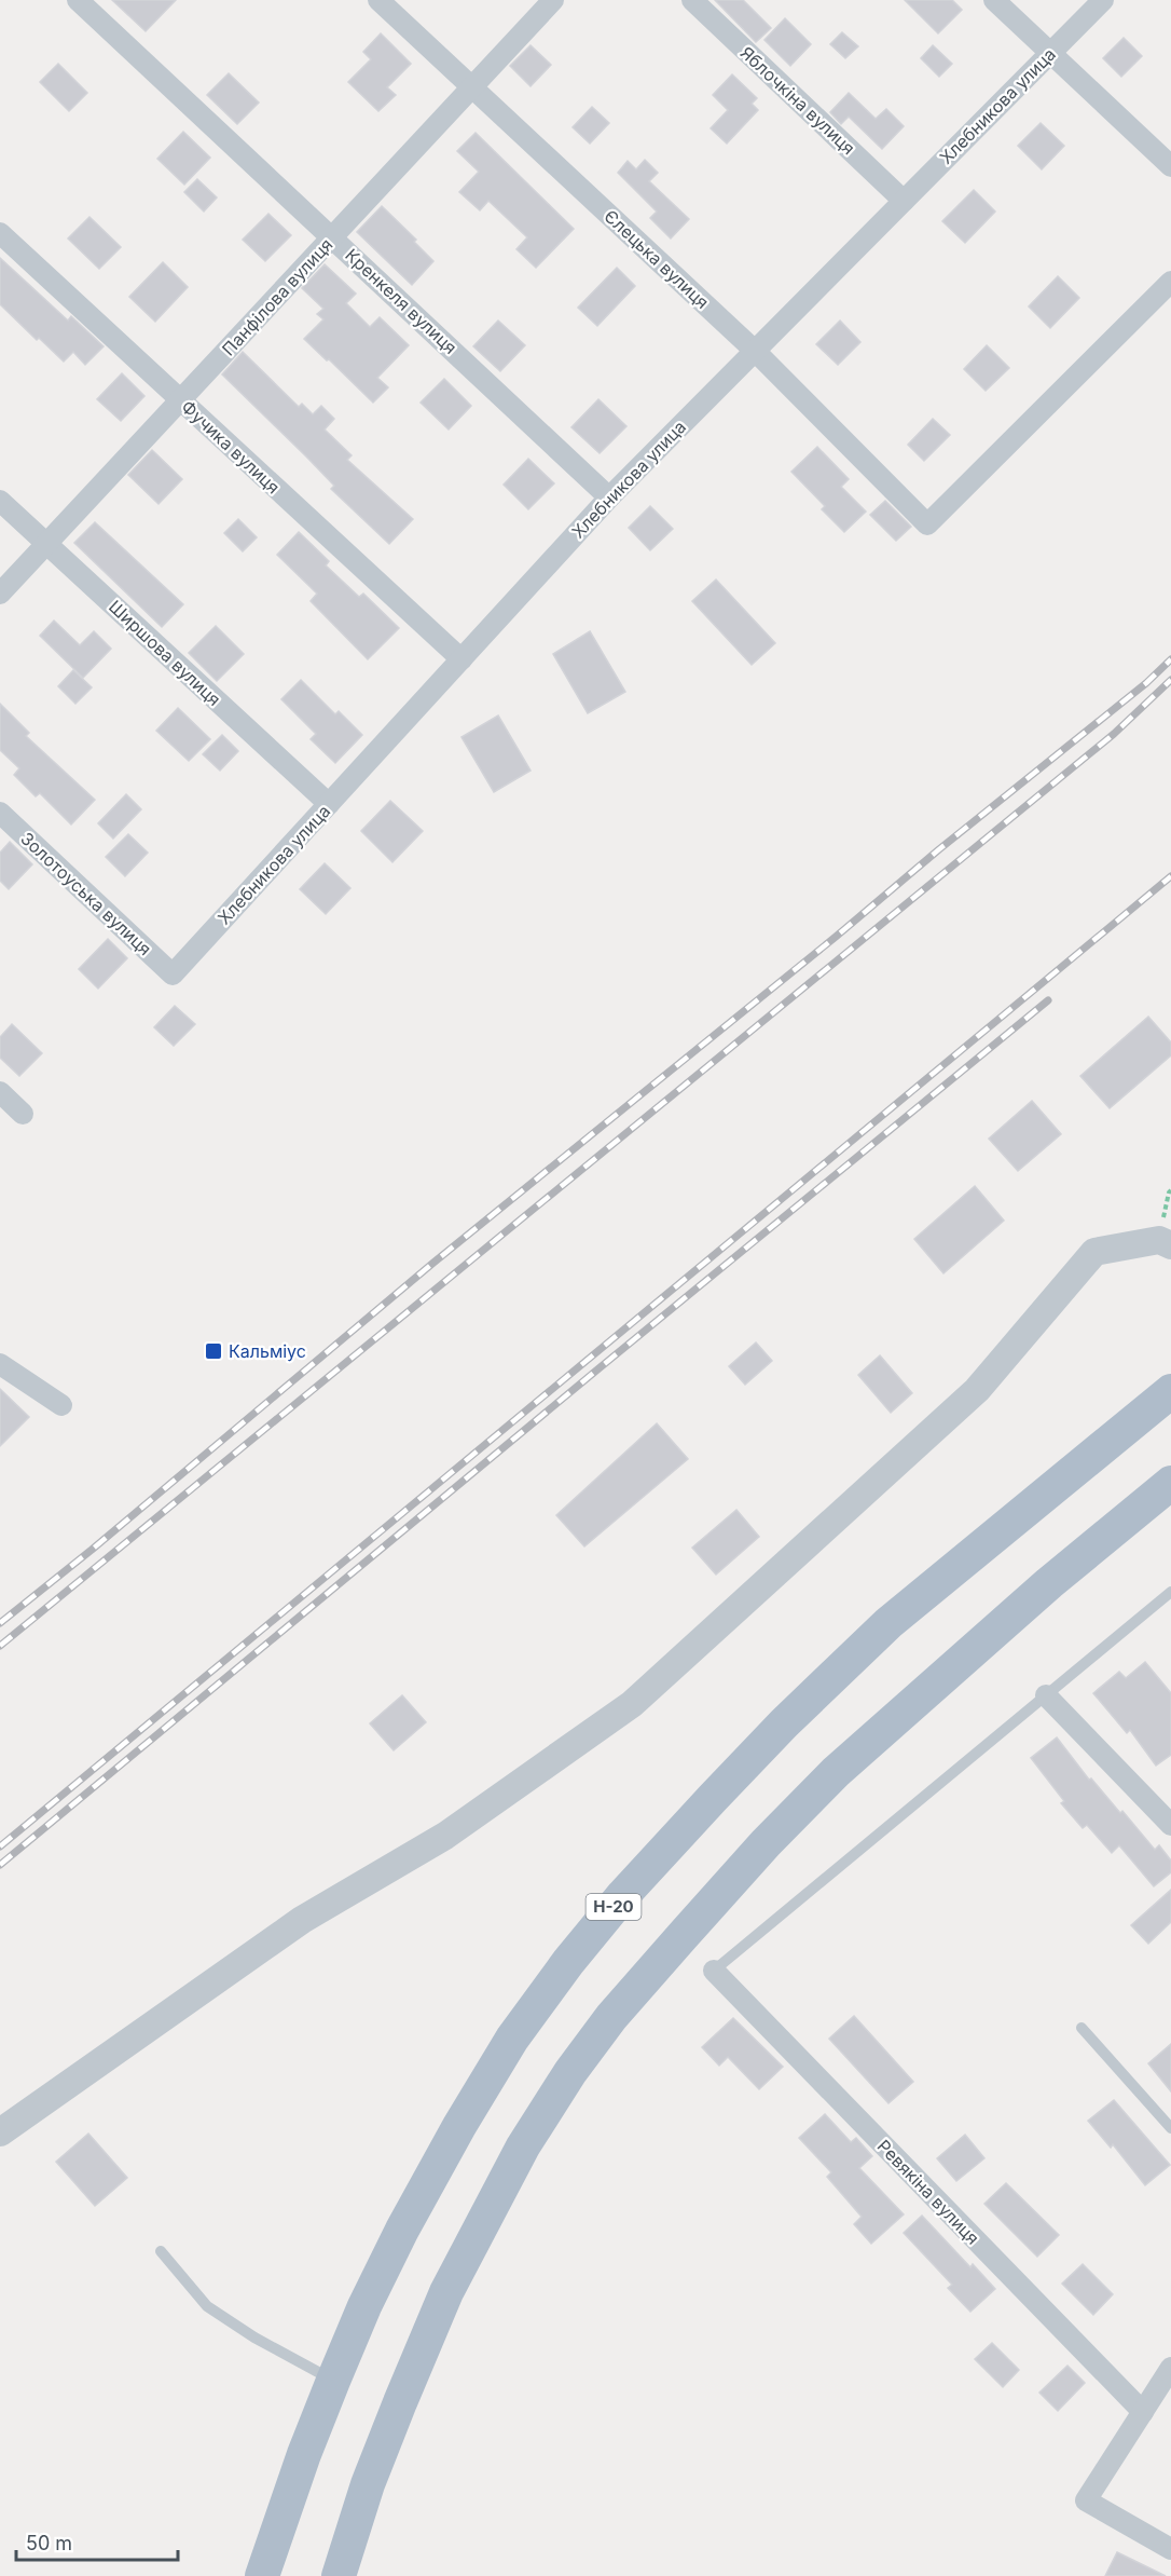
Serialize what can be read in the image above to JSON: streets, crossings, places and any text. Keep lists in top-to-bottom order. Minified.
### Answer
{"streets":{"main road":["Н-20"],"street":["Яблочкіна вулиця","Хлебникова улица","Єлецька вулиця","Панфілова вулиця","Кренкеля вулиця","Фучика вулиця","Ширшова вулиця","Золотоуська вулиця","Ревякiна вулиця"]},"crossings":[["Яблочкіна вулиця","Хлебникова улица"],["Хлебникова улица","Єлецька вулиця"],["Хлебникова улица","Кренкеля вулиця"],["Хлебникова улица","Фучика вулиця"],["Хлебникова улица","Ширшова вулиця"],["Хлебникова улица","Золотоуська вулиця"],["Єлецька вулиця","Панфілова вулиця"],["Панфілова вулиця","Кренкеля вулиця"],["Панфілова вулиця","Фучика вулиця"],["Панфілова вулиця","Ширшова вулиця"]],"places":{"transit":["Кальміус"]},"scale_bar":"50 m"}
